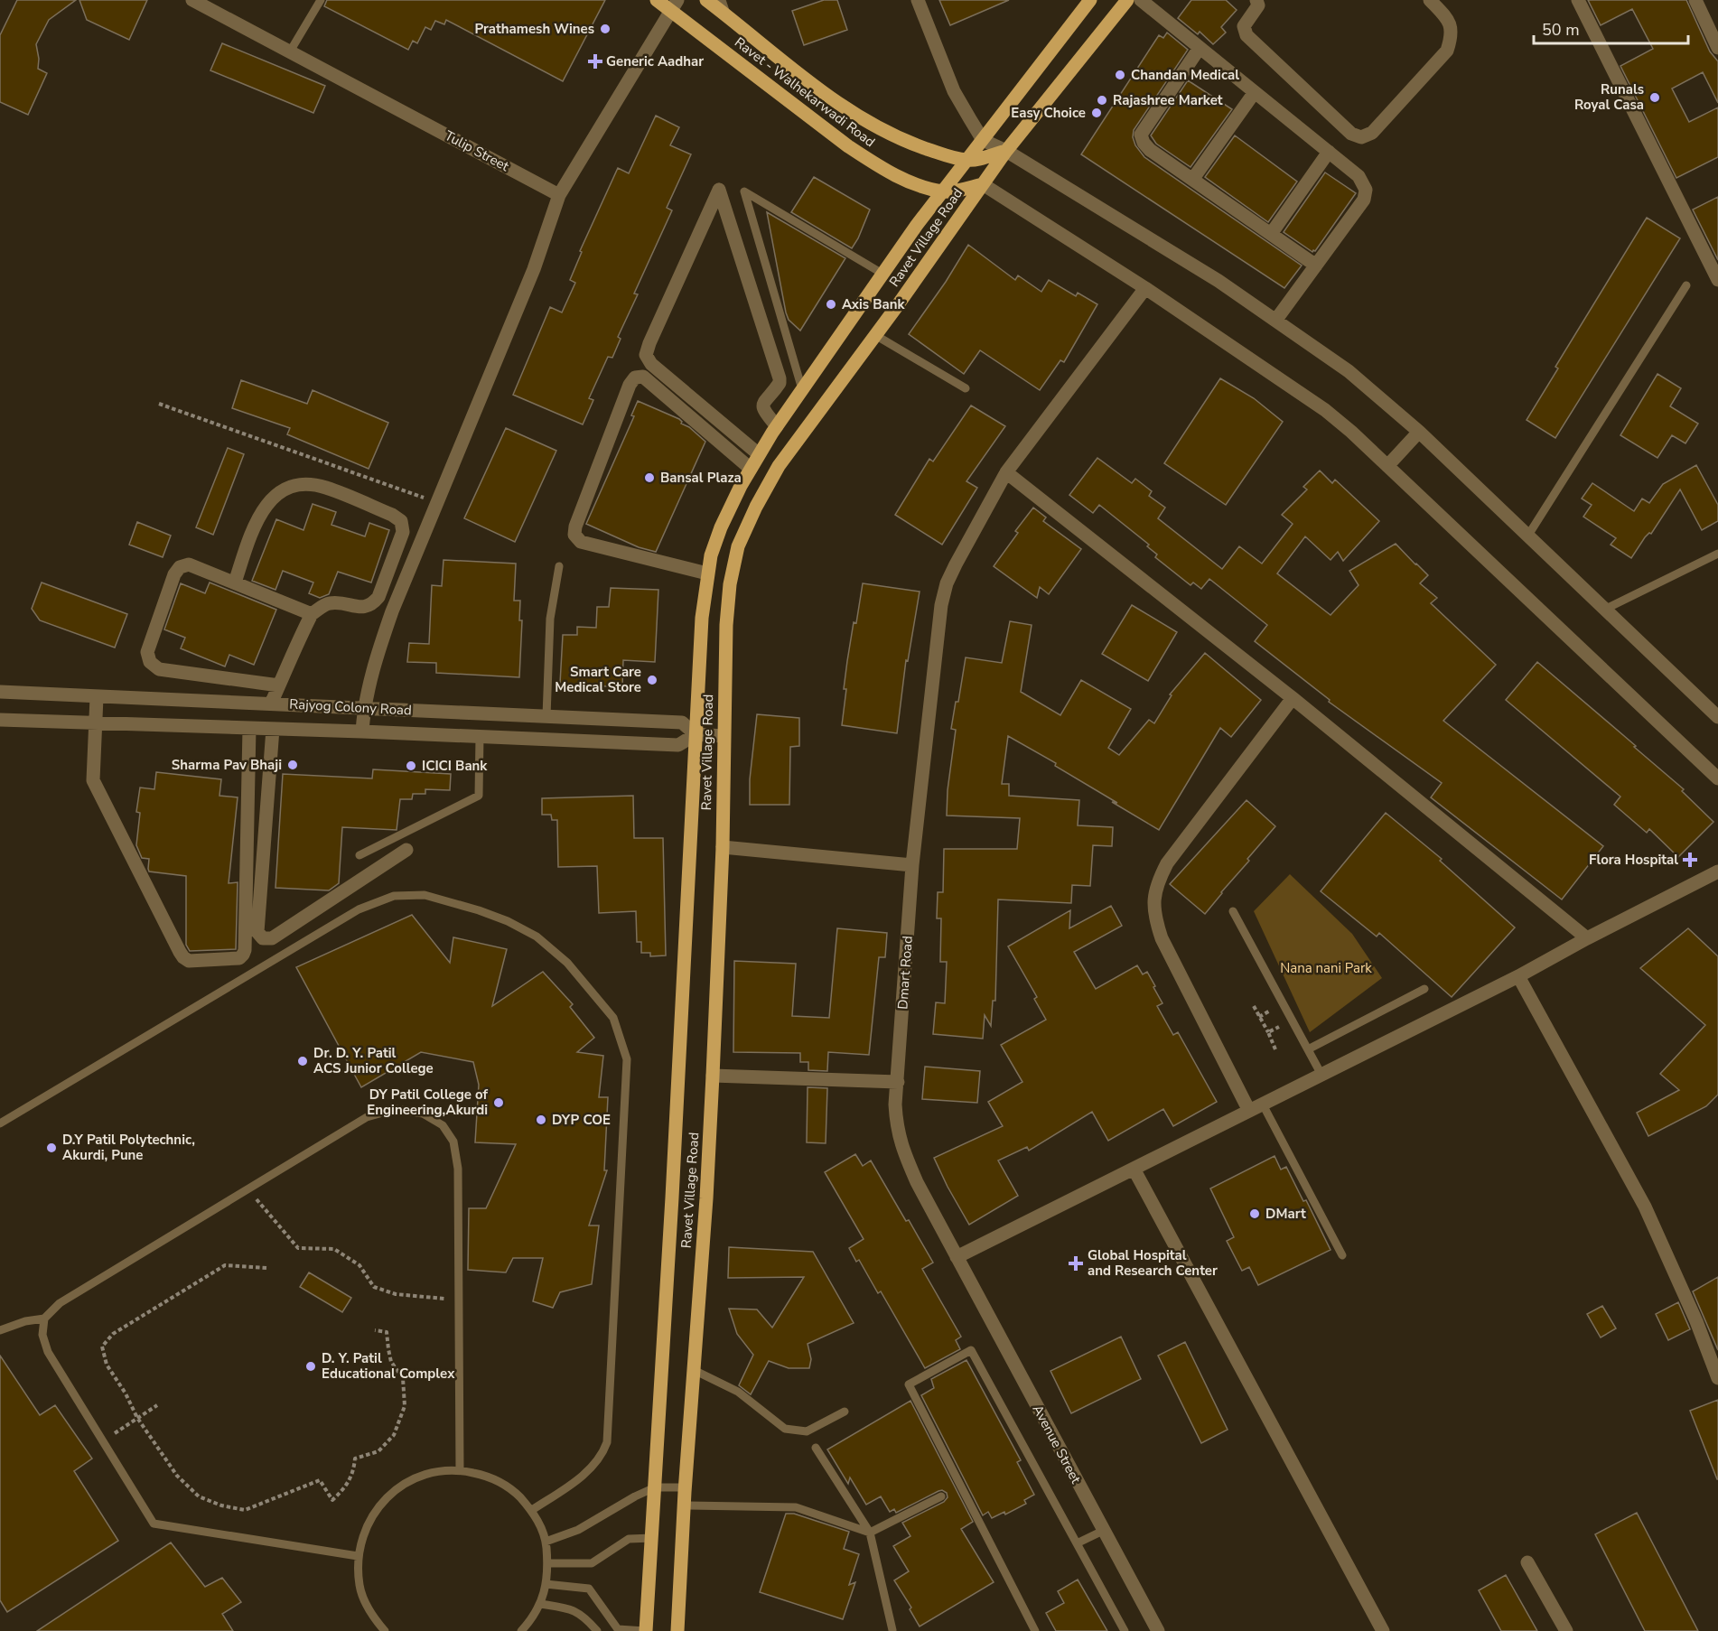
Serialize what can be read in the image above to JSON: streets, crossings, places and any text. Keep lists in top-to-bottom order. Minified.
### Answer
{"streets":{"main road":["Ravet - Walhekarwadi Road","Ravet Village Road"],"street":["Tulip Street","Rajyog Colony Road","Dmart Road","Avenue Street"]},"crossings":[["Ravet - Walhekarwadi Road","Ravet Village Road"],["Ravet Village Road","Rajyog Colony Road"],["Dmart Road","Avenue Street"]],"parks":["Nana nani Park"],"places":{"other":["Prathamesh Wines","Chandan Medical","Runals Royal Casa","Rajashree Market","Easy Choice","Axis Bank","Bansal Plaza","Smart Care Medical Store","Sharma Pav Bhaji","ICICI Bank","Dr. D. Y. Patil ACS Junior College","DY Patil College of Engineering,Akurdi","DYP COE","D.Y Patil Polytechnic, Akurdi, Pune","DMart","D. Y. Patil Educational Complex"],"health":["Generic Aadhar","Flora Hospital","Global Hospital and Research Center"]},"scale_bar":"50 m"}
